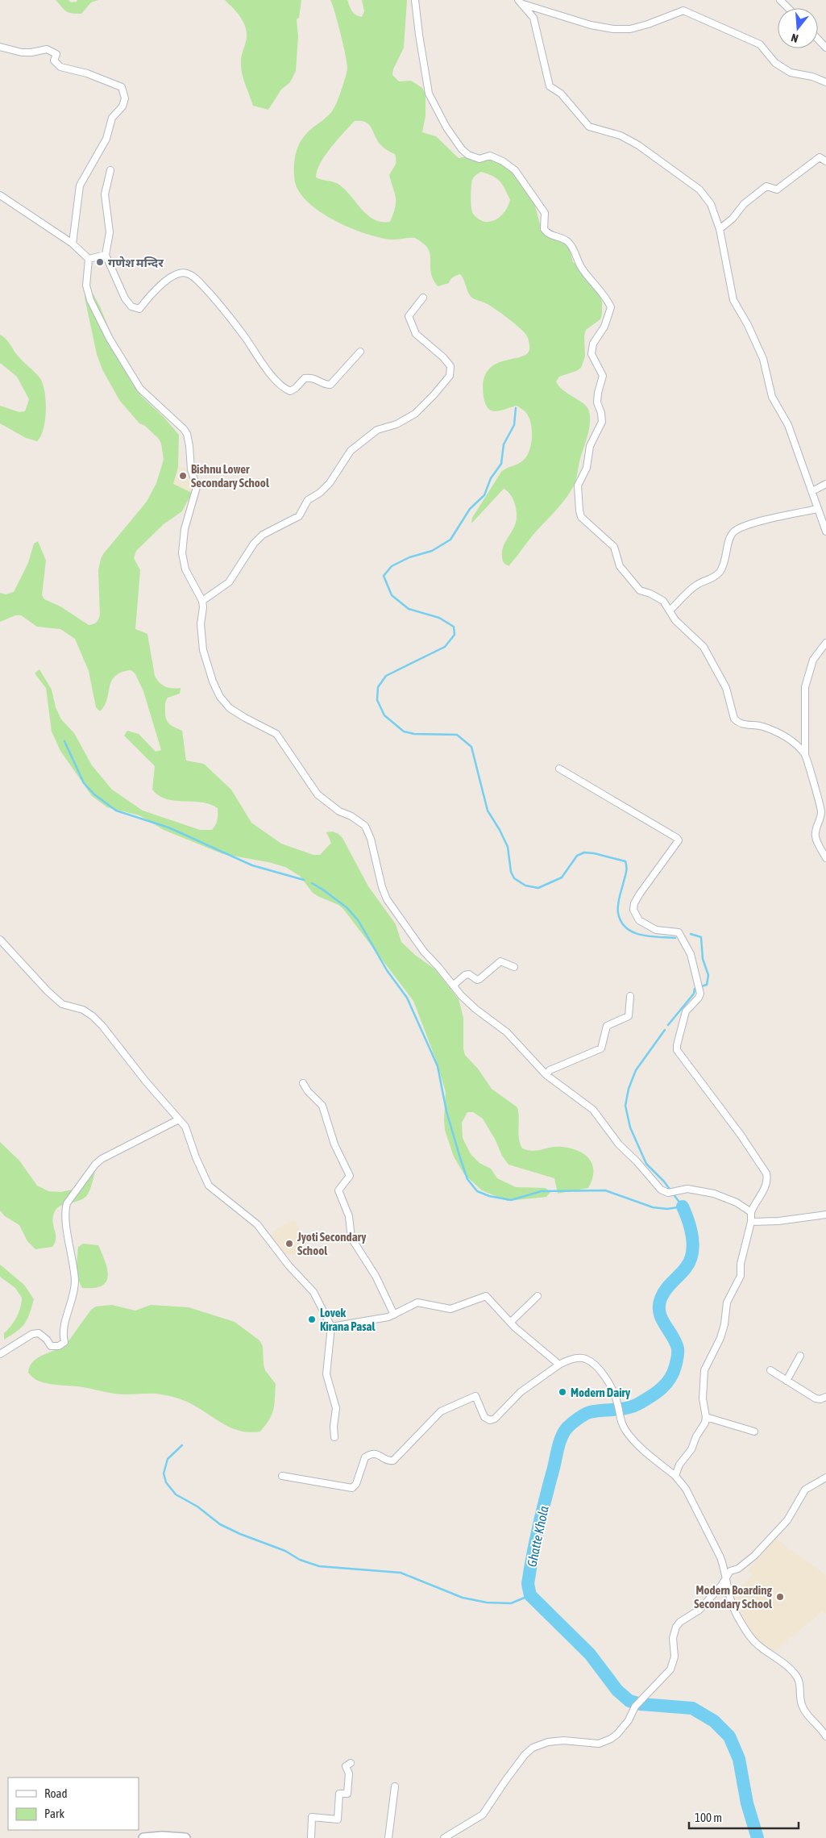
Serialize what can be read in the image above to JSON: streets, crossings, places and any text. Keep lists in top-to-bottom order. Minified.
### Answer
{"water":["Ghatte Khola"],"places":["गणेश मन्दिर","Bishnu Lower Secondary School","Jyoti Secondary School","Lovek Kirana Pasal","Modern Dairy","Modern Boarding Secondary School"],"legend":["Road","Park"],"scale_bar":"100 m","north":"bottom"}
